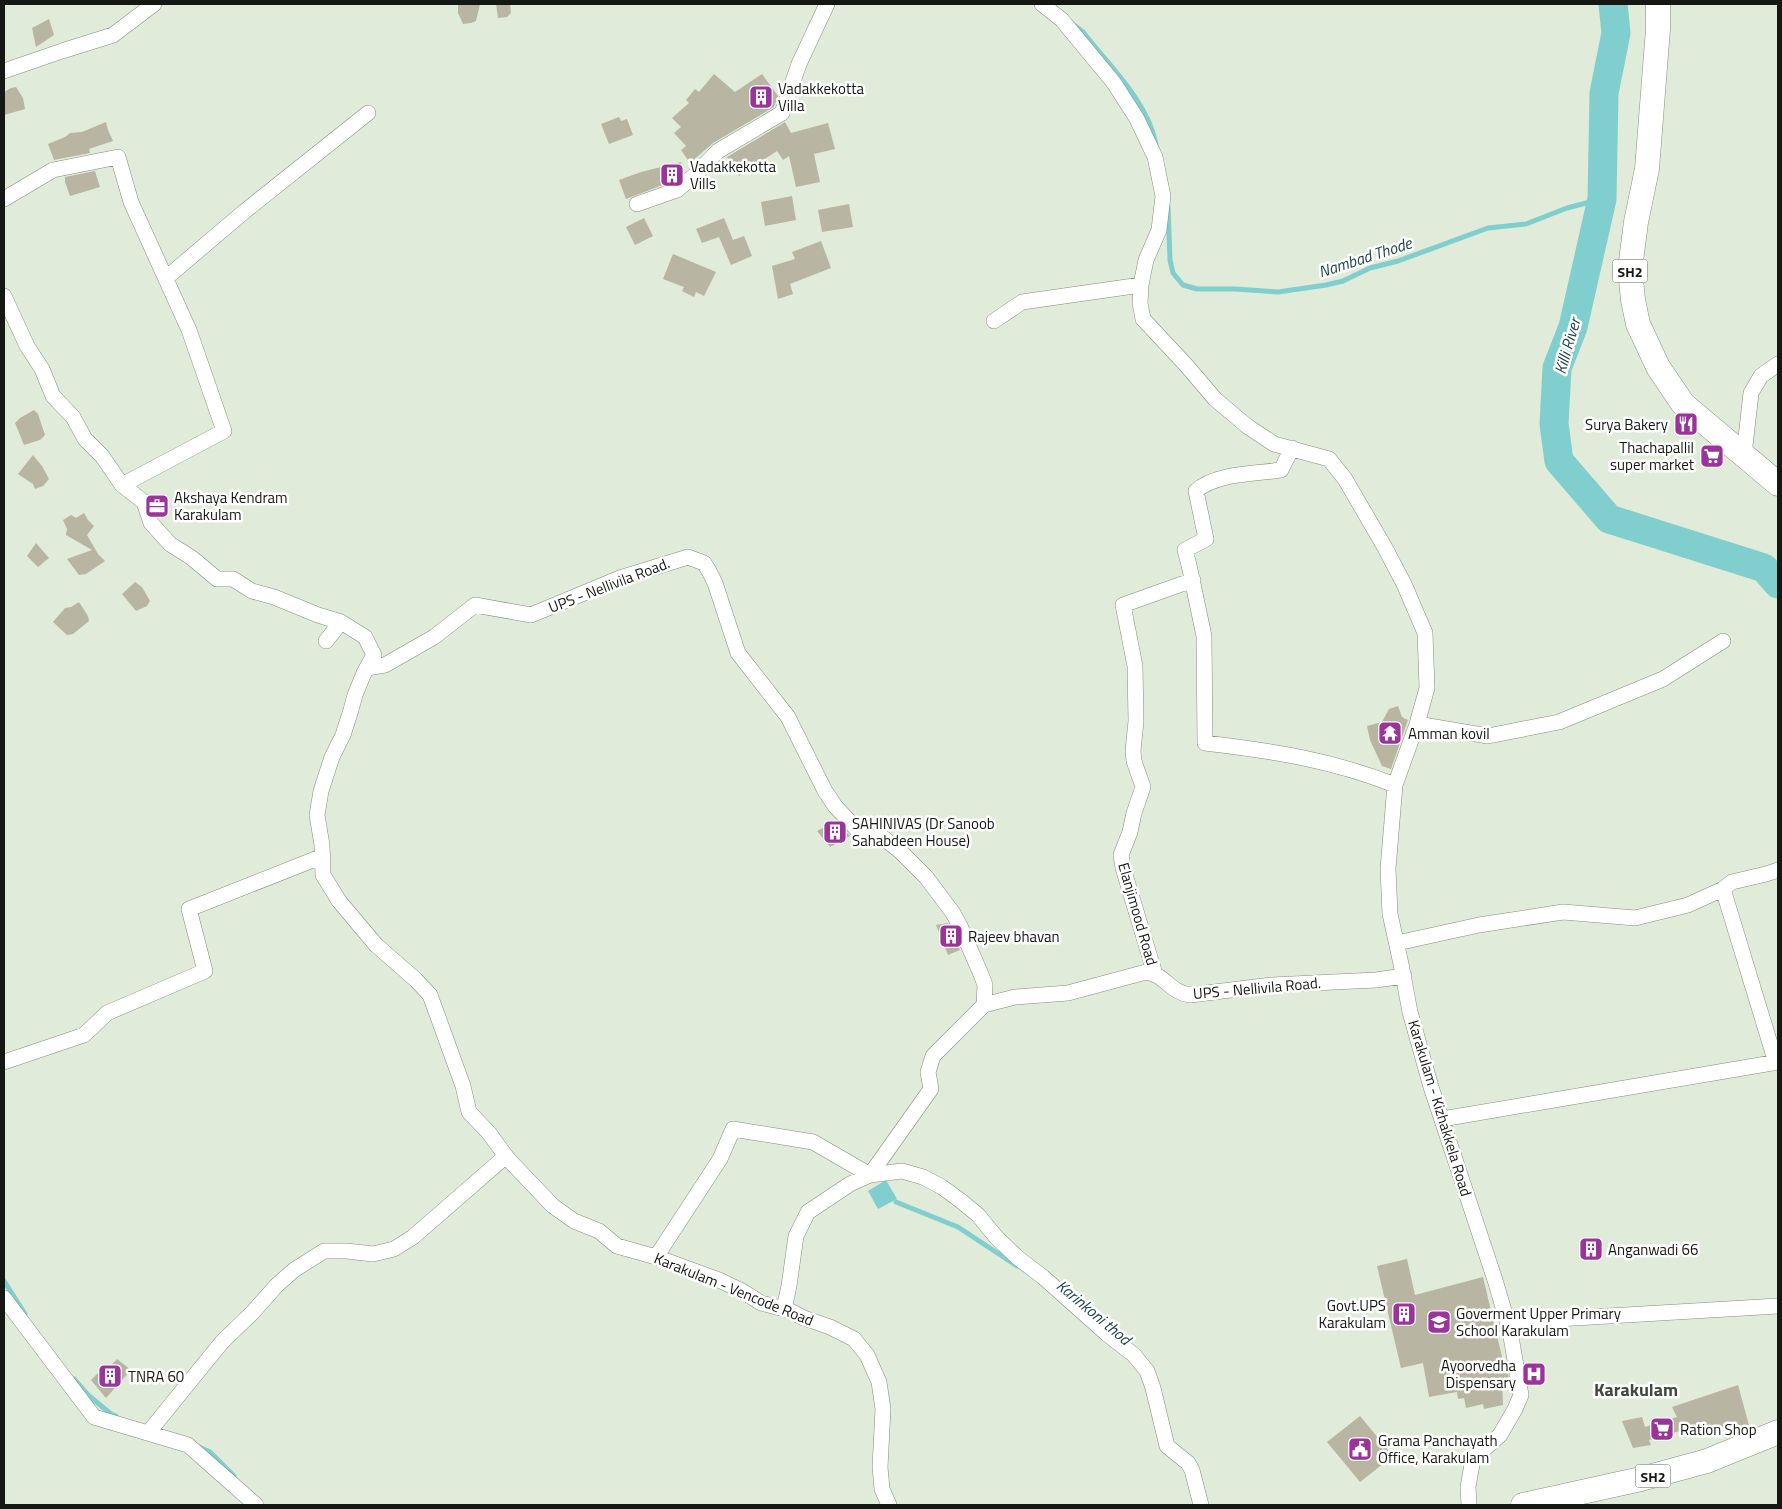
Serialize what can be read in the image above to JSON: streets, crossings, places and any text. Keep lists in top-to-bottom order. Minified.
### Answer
{"streets":{"main road":["SH2"],"street":["UPS - Nellivila Road.","Elanjimood Road","Karakulam - Kizhakkela Road","Karakulam - Vencode Road"]},"crossings":[["UPS - Nellivila Road.","Elanjimood Road"],["UPS - Nellivila Road.","Karakulam - Kizhakkela Road"],["UPS - Nellivila Road.","Karakulam - Vencode Road"]],"districts":["Karakulam"],"water":["Nambad Thode","Killi River","Karinkoni thod"],"places":{"building":["Vadakkekotta Villa","Vadakkekotta Vills","SAHINIVAS (Dr Sanoob Sahabdeen House)","Rajeev bhavan","Anganwadi 66","Govt.UPS Karakulam","TNRA 60"],"restaurant":["Surya Bakery"],"supermarket":["Thachapallil super market","Ration Shop"],"office":["Akshaya Kendram Karakulam"],"temple":["Amman kovil"],"school or university":["Goverment Upper Primary School Karakulam"],"hospital":["Ayoorvedha Dispensary"],"public building":["Grama Panchayath Office, Karakulam"]}}
